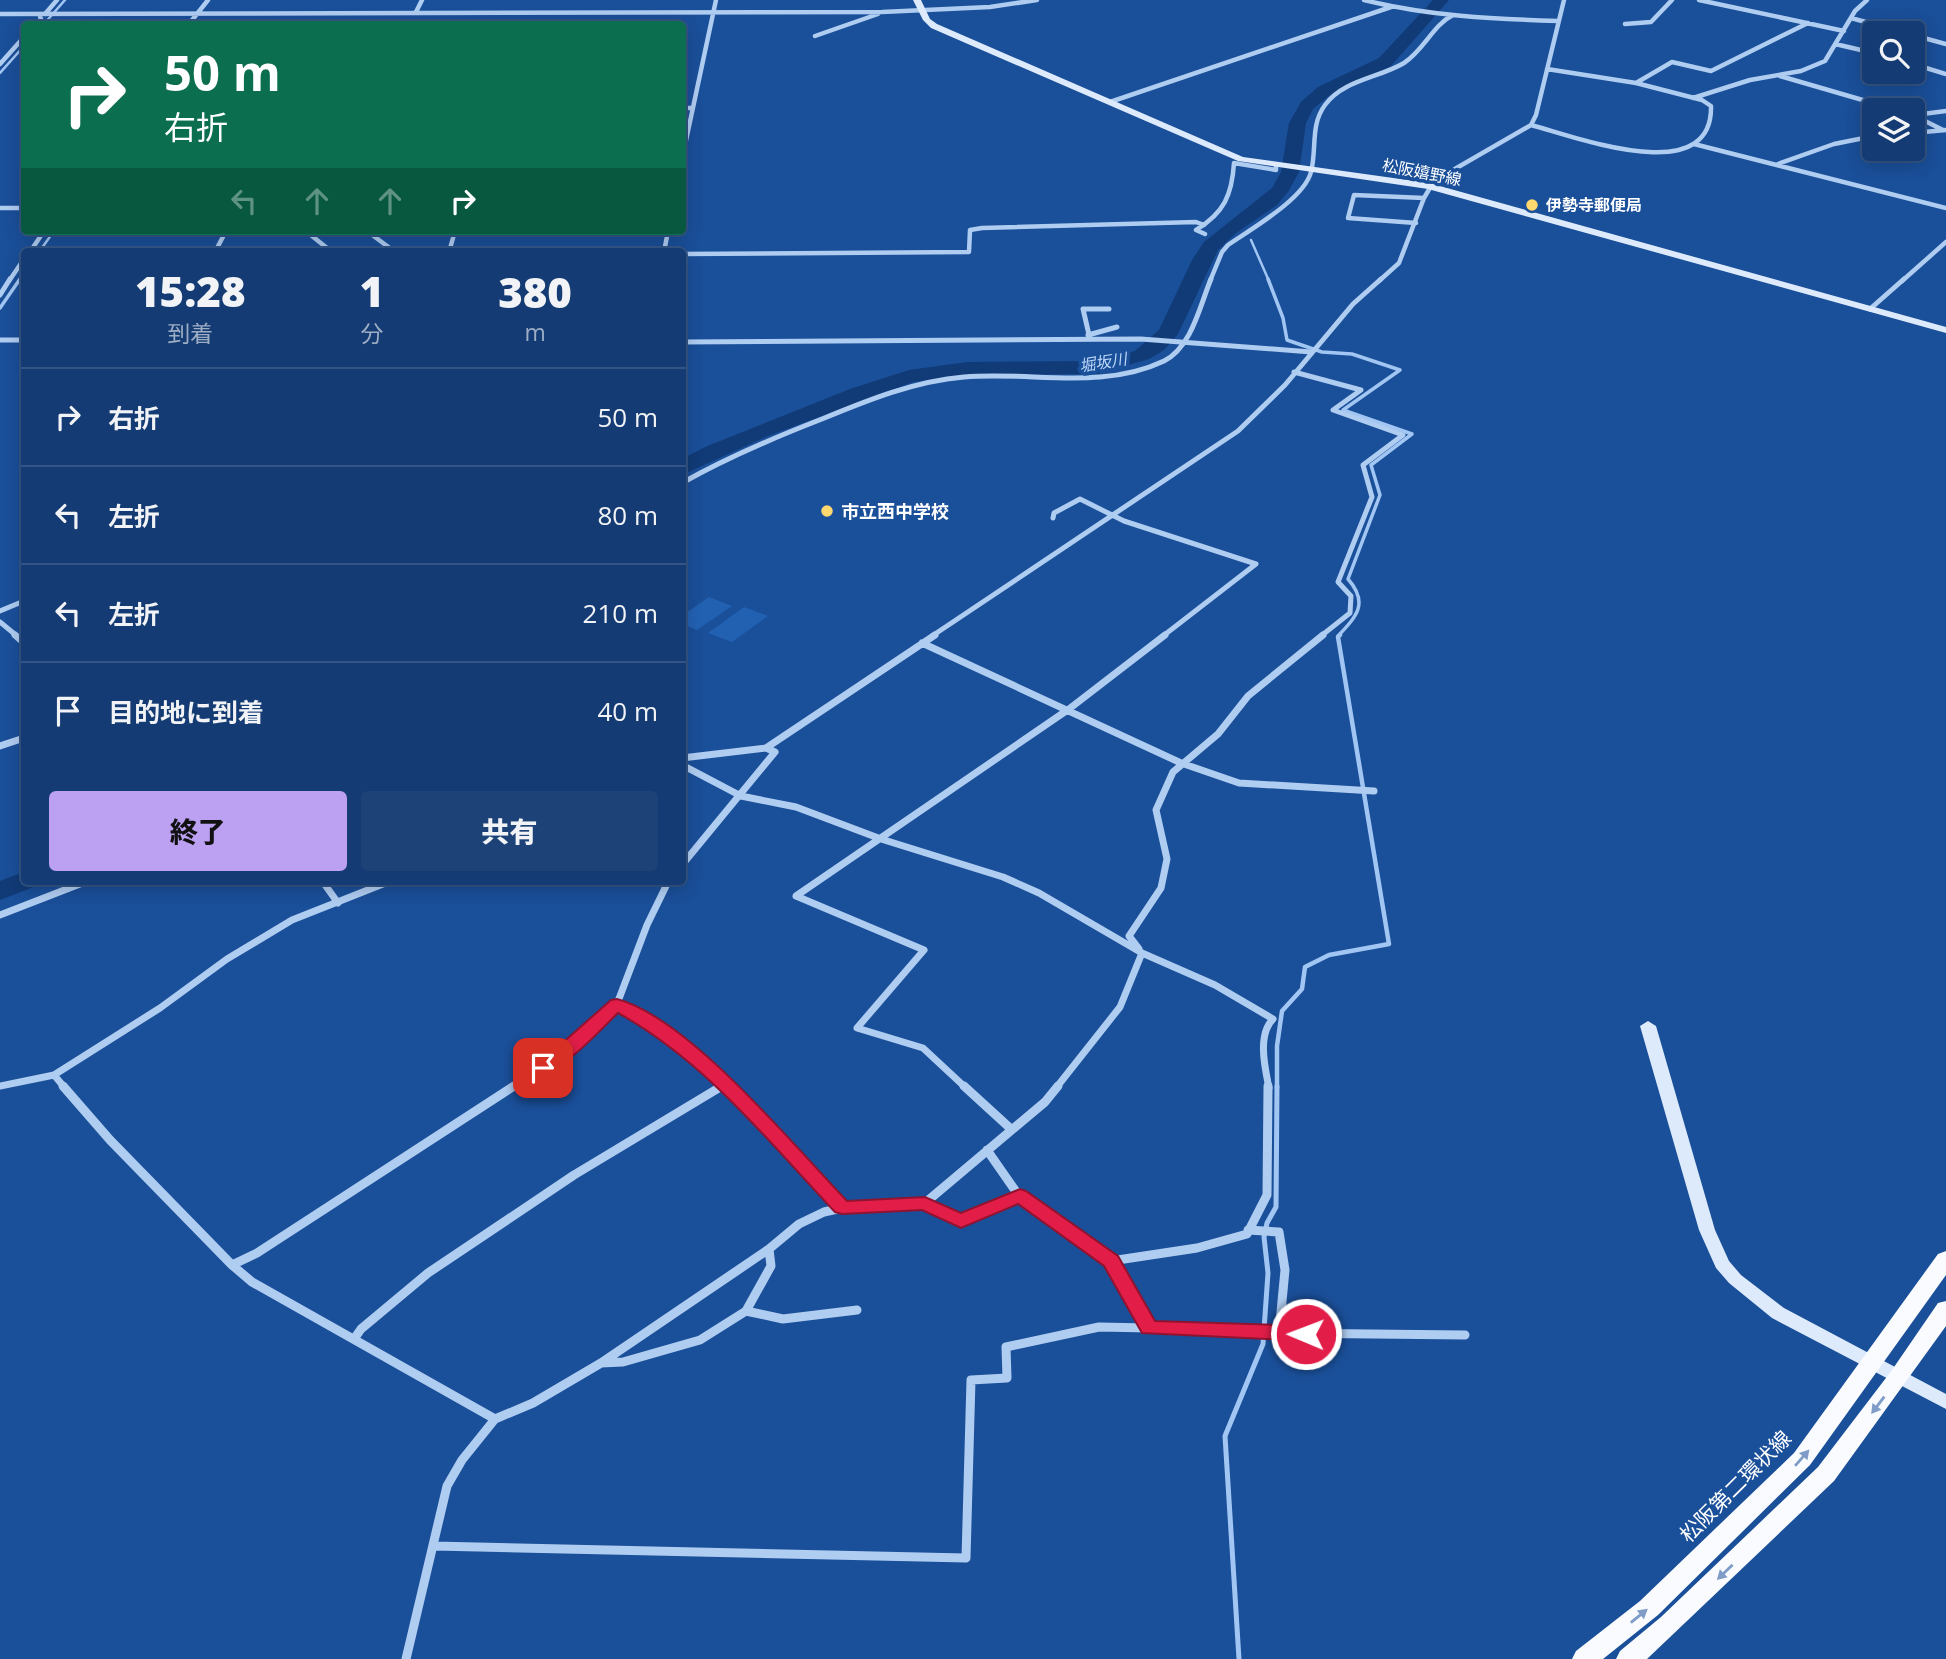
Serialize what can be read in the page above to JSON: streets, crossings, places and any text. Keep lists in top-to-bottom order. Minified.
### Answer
{"streets":{"main road":["松阪嬉野線","松阪第二環状線"]},"water":["堀坂川"],"places":["伊勢寺郵便局","市立西中学校"],"page":{"turn":["50 m","右折"],"eta":["15:28","到着","1","分","380","m"],"list":[{"name":"右折","value":"50 m"},{"name":"左折","value":"80 m"},{"name":"左折","value":"210 m"},{"name":"目的地に到着","value":"40 m"}],"buttons":["終了","共有"]}}
